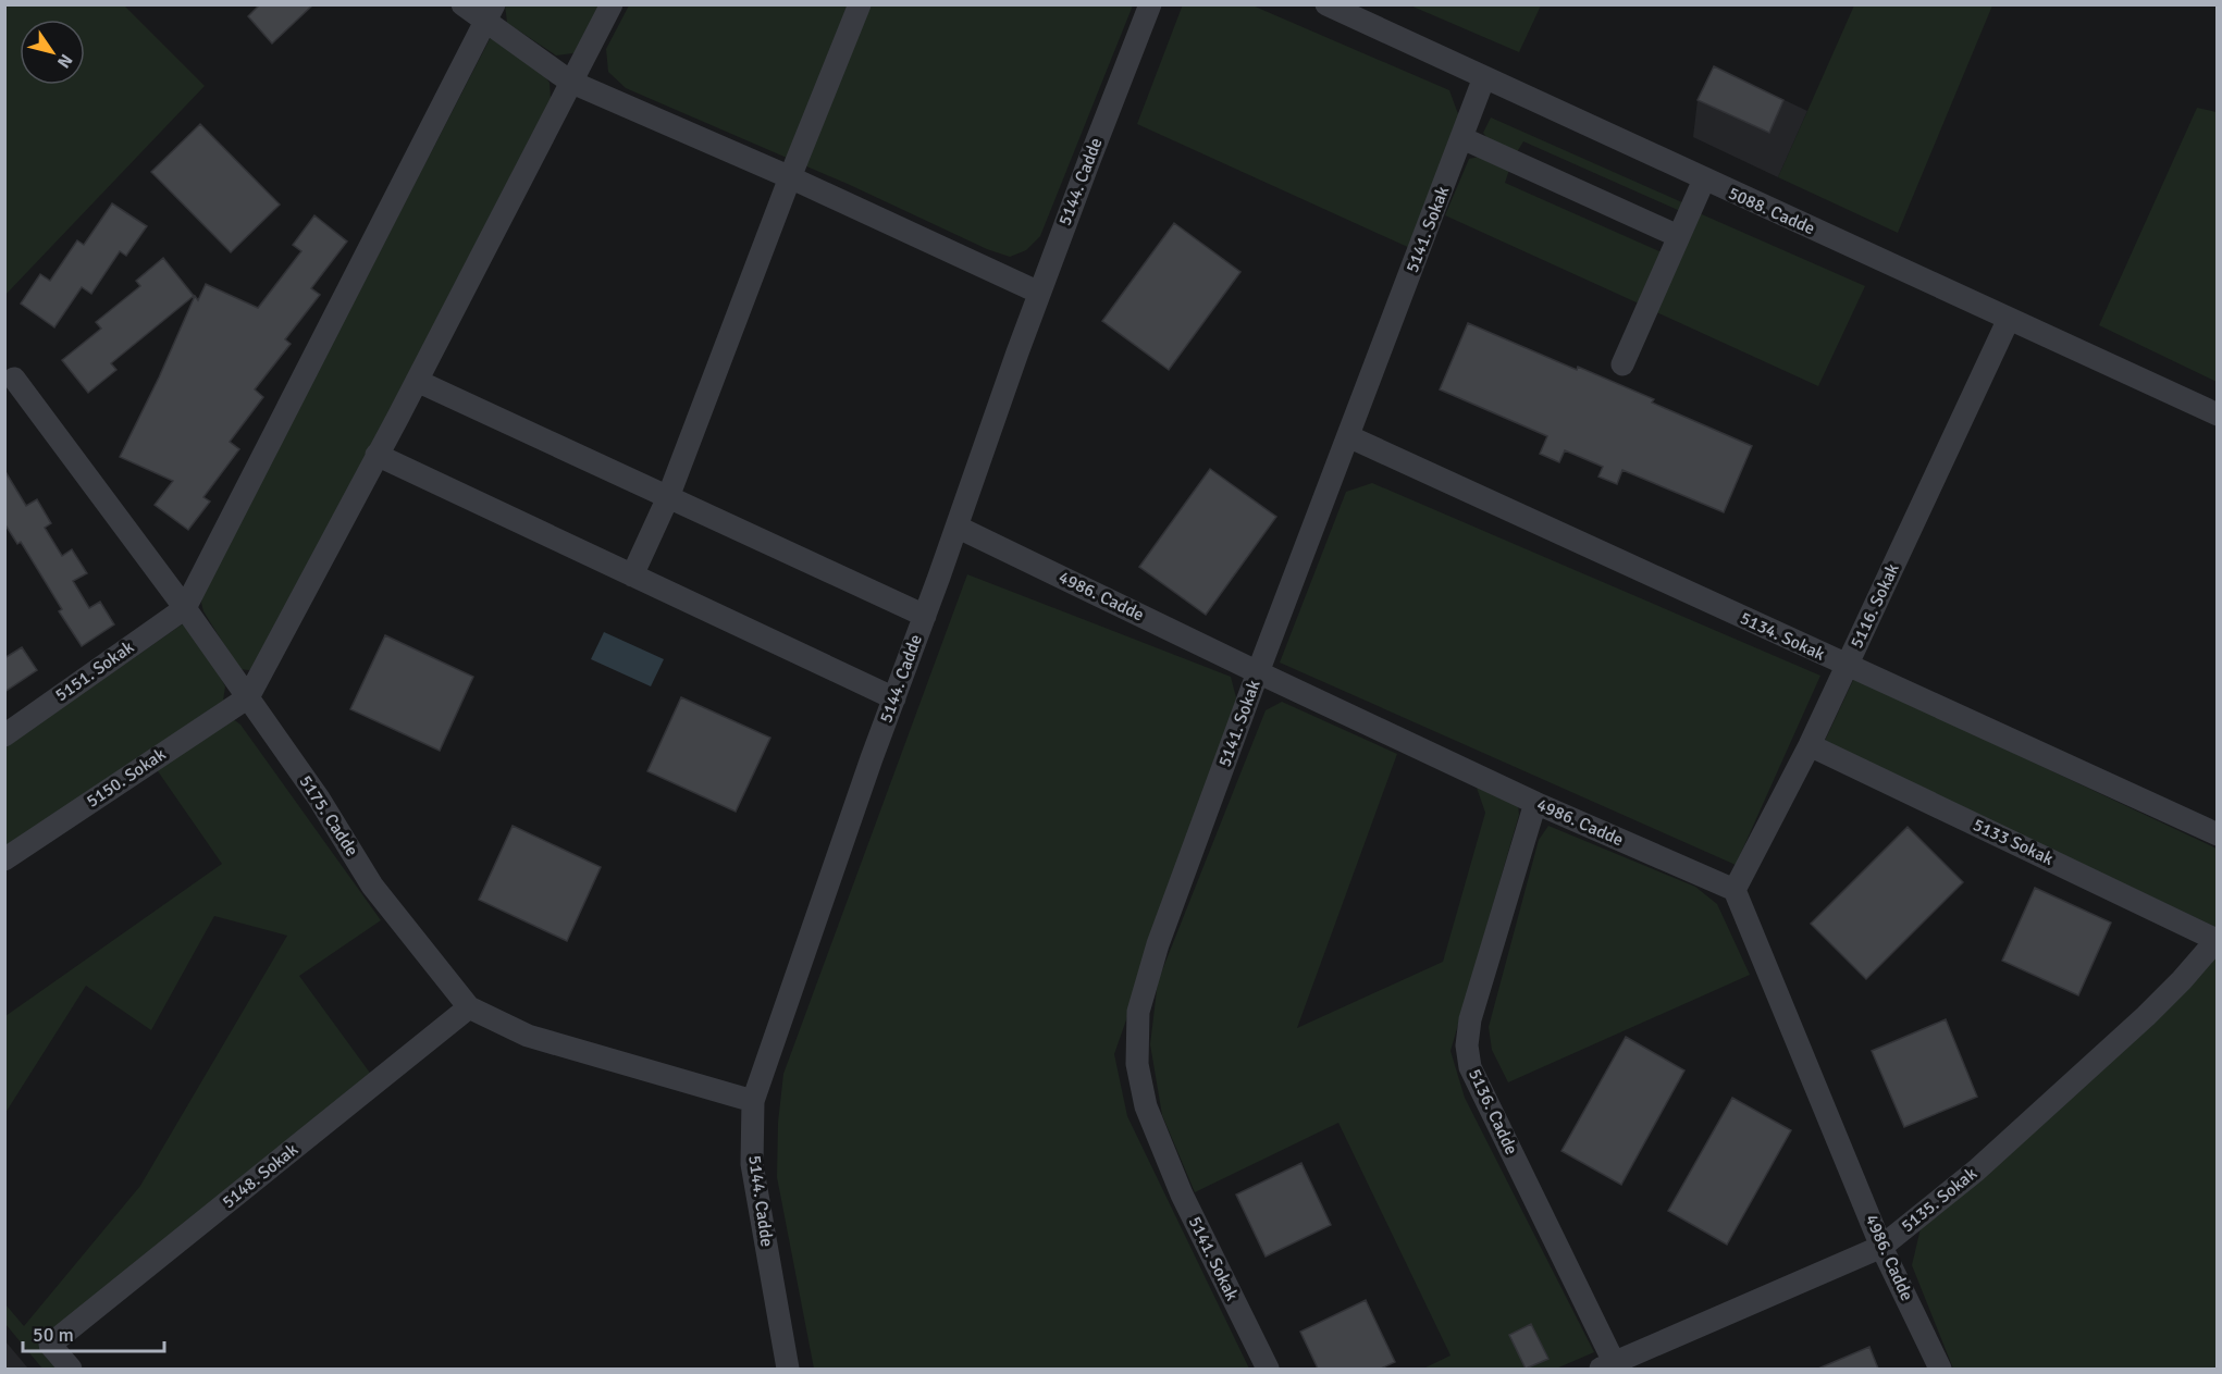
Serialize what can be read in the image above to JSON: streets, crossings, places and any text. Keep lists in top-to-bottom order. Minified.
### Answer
{"streets":{"street":["5144. Cadde","5088. Cadde","5141. Sokak","4986. Cadde","5116. Sokak","5134. Sokak","5151. Sokak","5150. Sokak","5175. Cadde","5133 Sokak","5136. Cadde","5148. Sokak","5135. Sokak"]},"crossings":[["5144. Cadde","4986. Cadde"],["5144. Cadde","5175. Cadde"],["5088. Cadde","5141. Sokak"],["5088. Cadde","5116. Sokak"],["5141. Sokak","4986. Cadde"],["5141. Sokak","5134. Sokak"],["4986. Cadde","5116. Sokak"],["4986. Cadde","5136. Cadde"],["4986. Cadde","5135. Sokak"],["5116. Sokak","5134. Sokak"],["5116. Sokak","5133 Sokak"],["5151. Sokak","5175. Cadde"],["5150. Sokak","5175. Cadde"],["5175. Cadde","5148. Sokak"],["5133 Sokak","5135. Sokak"],["5136. Cadde","5135. Sokak"]],"scale_bar":"50 m","north":"bottom right"}
